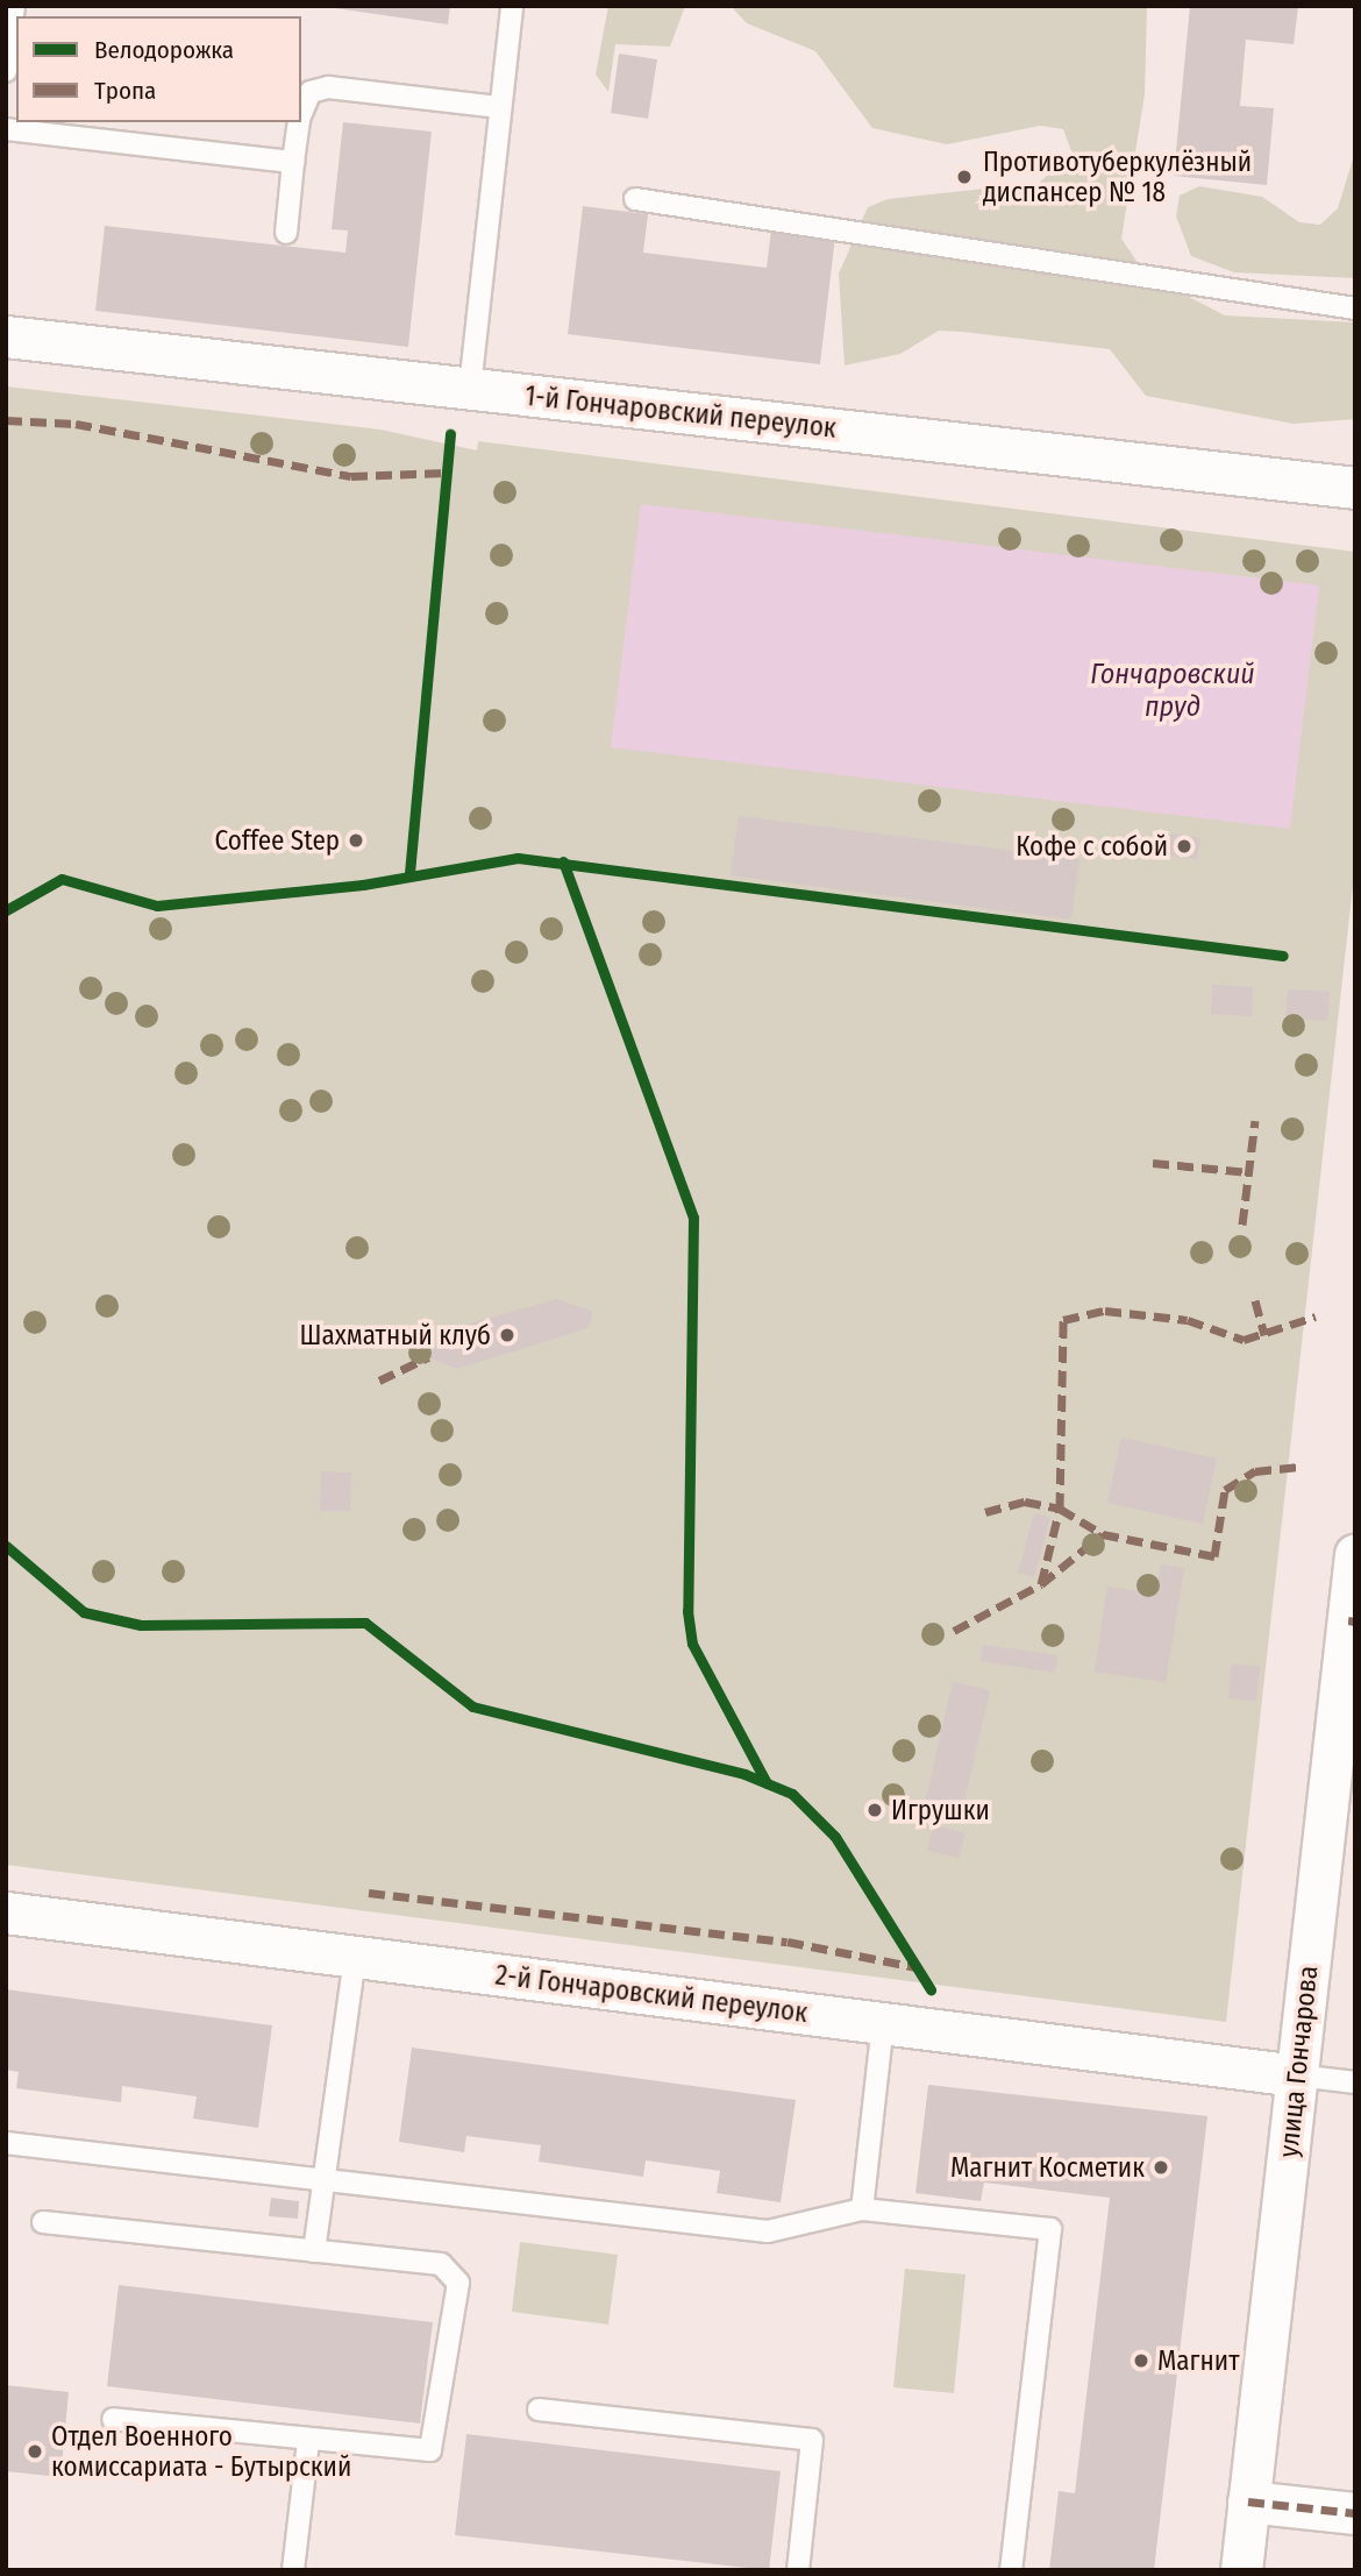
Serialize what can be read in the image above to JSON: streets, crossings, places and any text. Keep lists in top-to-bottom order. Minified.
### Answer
{"streets":{"street":["1-й Гончаровский переулок","2-й Гончаровский переулок","улица Гончарова"]},"crossings":[["2-й Гончаровский переулок","улица Гончарова"]],"water":["Гончаровский пруд"],"places":["Противотуберкулёзный диспансер № 18","Coffee Step","Кофе с собой","Шахматный клуб","Игрушки","Магнит Косметик","Магнит","Отдел Военного комиссариата - Бутырский"],"legend":["Велодорожка","Тропа"]}
